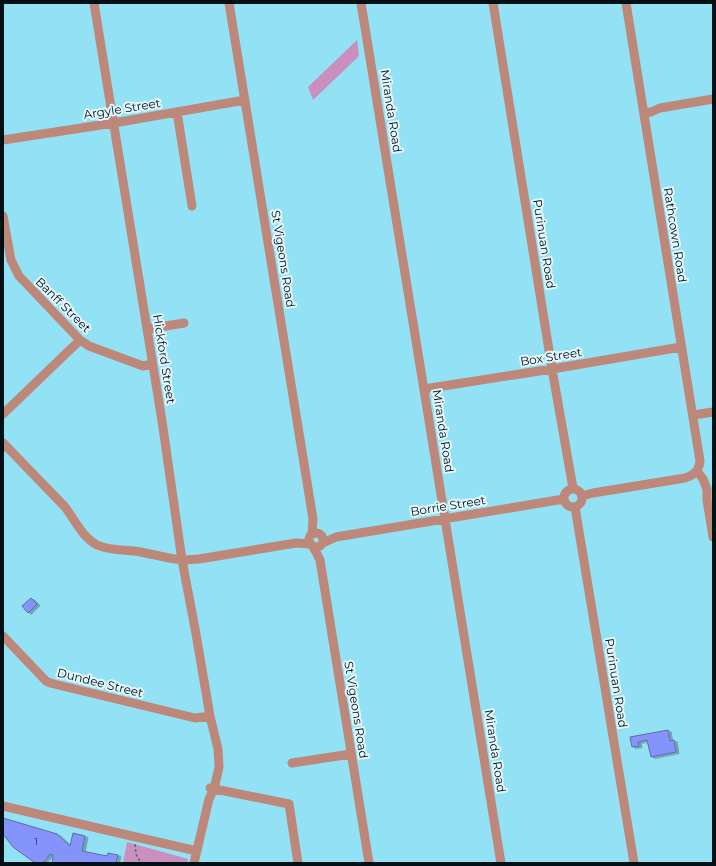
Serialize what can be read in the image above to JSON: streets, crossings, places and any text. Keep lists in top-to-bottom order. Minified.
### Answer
{"streets":{"street":["Argyle Street","Miranda Road","Rathcown Road","Purinuan Road","St Vigeons Road","Banff Street","Box Street","Hickford Street","Borrie Street","Dundee Street"]},"crossings":[["Argyle Street","St Vigeons Road"],["Argyle Street","Hickford Street"],["Miranda Road","Box Street"],["Miranda Road","Borrie Street"],["Rathcown Road","Box Street"],["Purinuan Road","Box Street"],["Purinuan Road","Borrie Street"],["St Vigeons Road","Borrie Street"],["Banff Street","Hickford Street"],["Hickford Street","Borrie Street"],["Hickford Street","Dundee Street"]],"house_numbers":["1"]}
